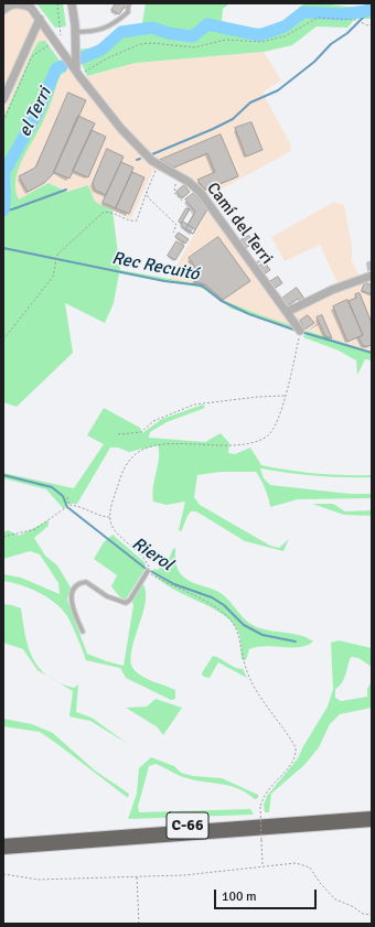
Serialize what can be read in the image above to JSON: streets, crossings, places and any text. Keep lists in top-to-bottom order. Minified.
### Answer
{"streets":{"highway":["C-66"],"street":["Camí del Terri"]},"water":["el Terri","Rec Recuitó","Rierol"],"scale_bar":"100 m"}
